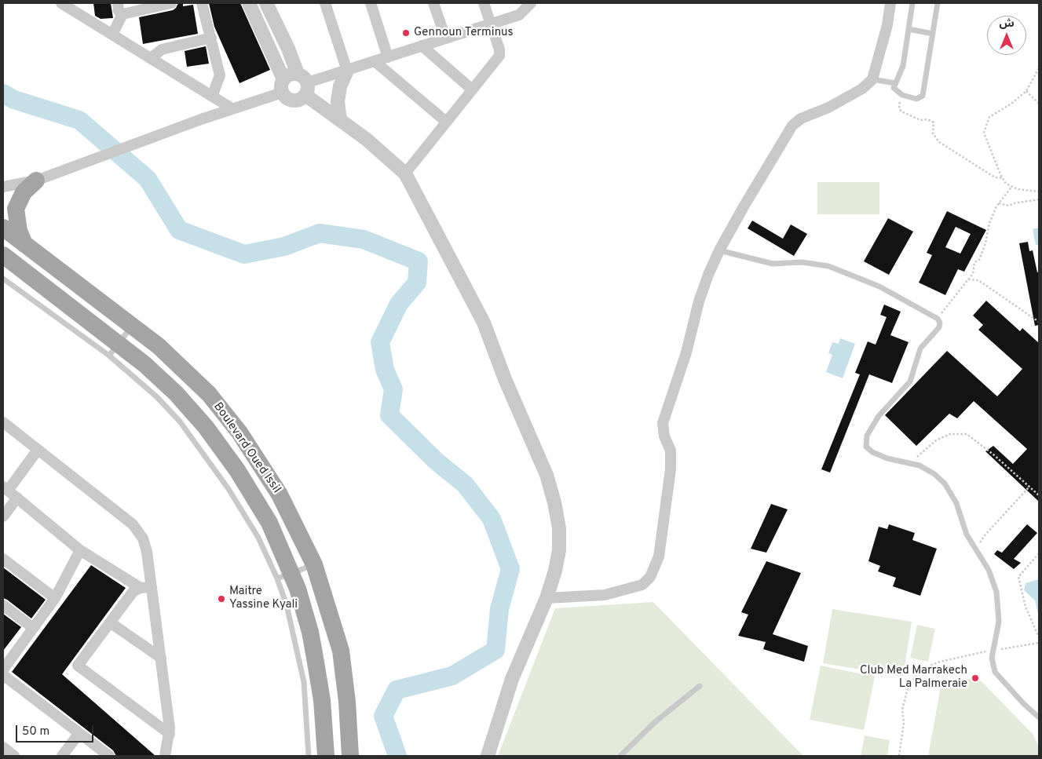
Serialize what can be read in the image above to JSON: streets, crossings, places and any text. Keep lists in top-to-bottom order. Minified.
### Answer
{"streets":{"main road":["Boulevard Oued Issil"]},"places":["Gennoun Terminus","Maitre Yassine Kyali","Club Med Marrakech La Palmeraie"],"scale_bar":"50 m","north":"top"}
